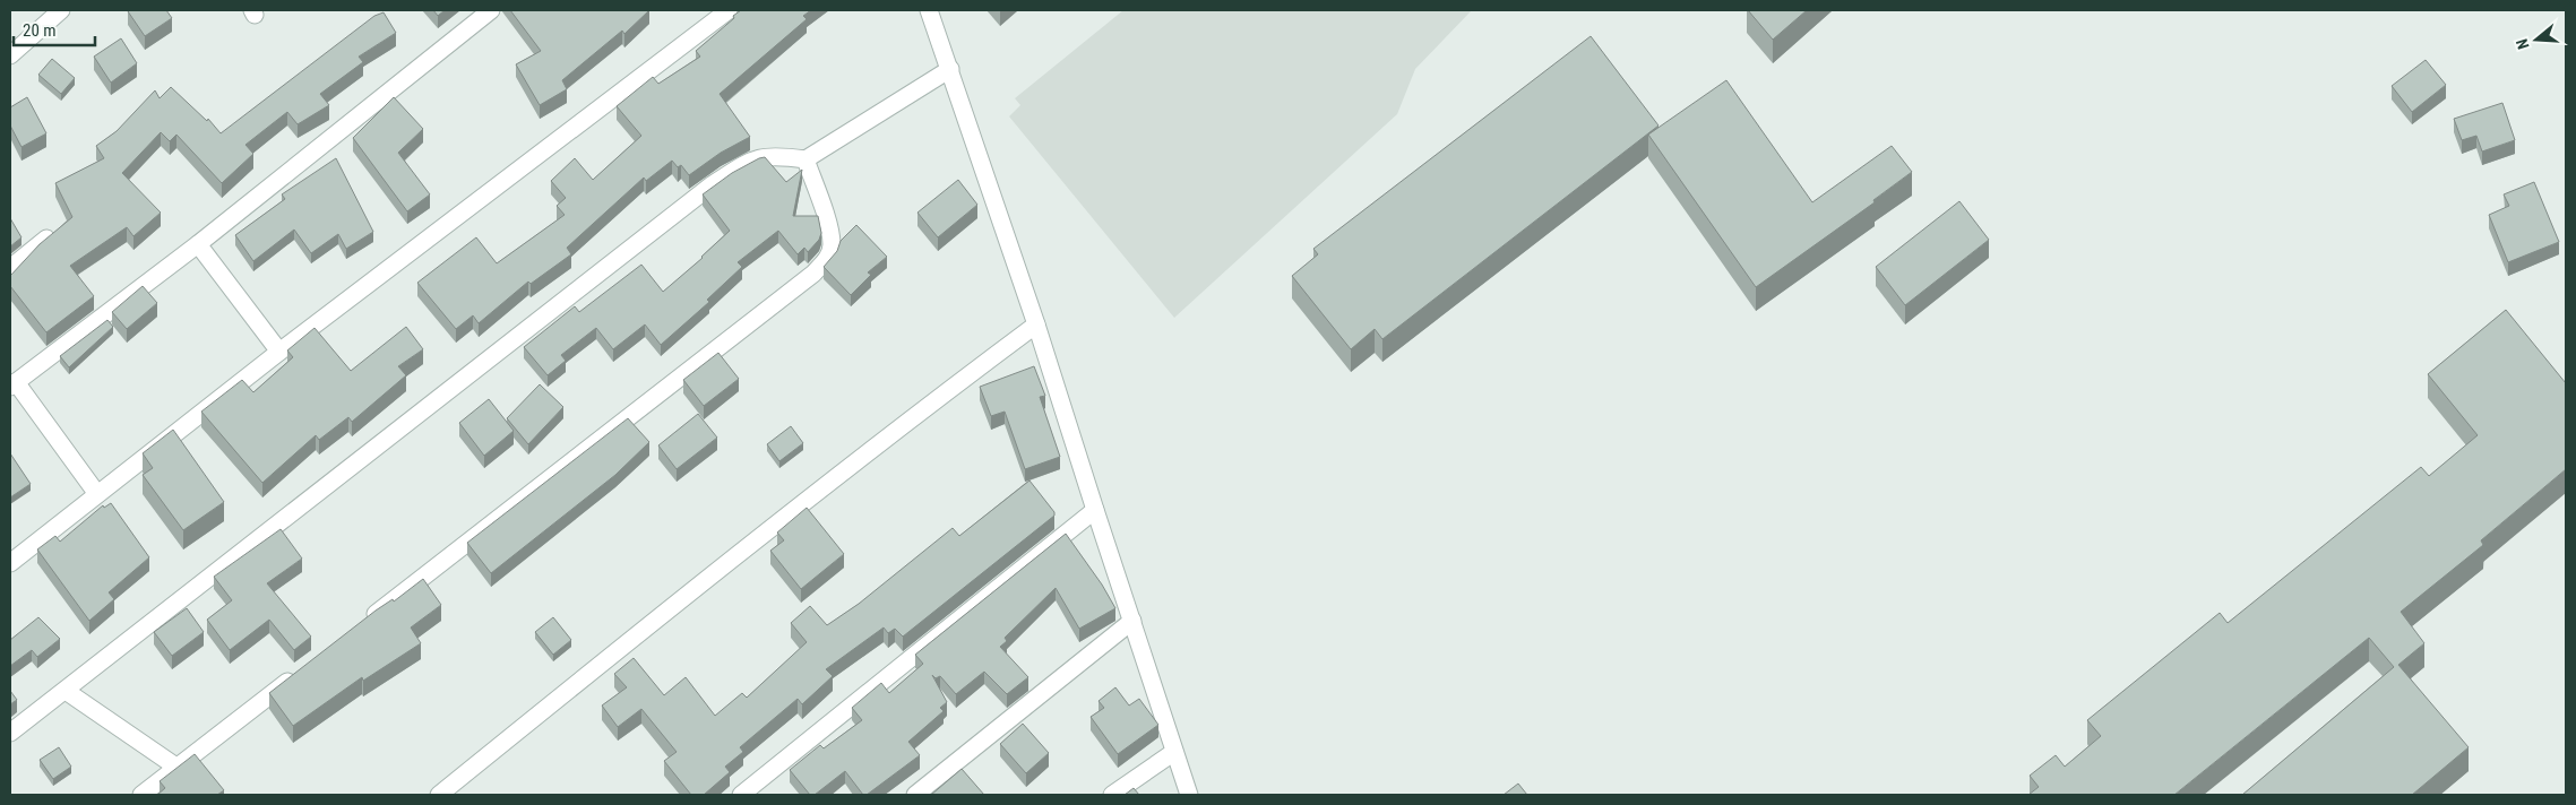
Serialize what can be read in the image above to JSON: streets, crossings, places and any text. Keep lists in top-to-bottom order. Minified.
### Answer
{"scale_bar":"20 m","north":"left"}
